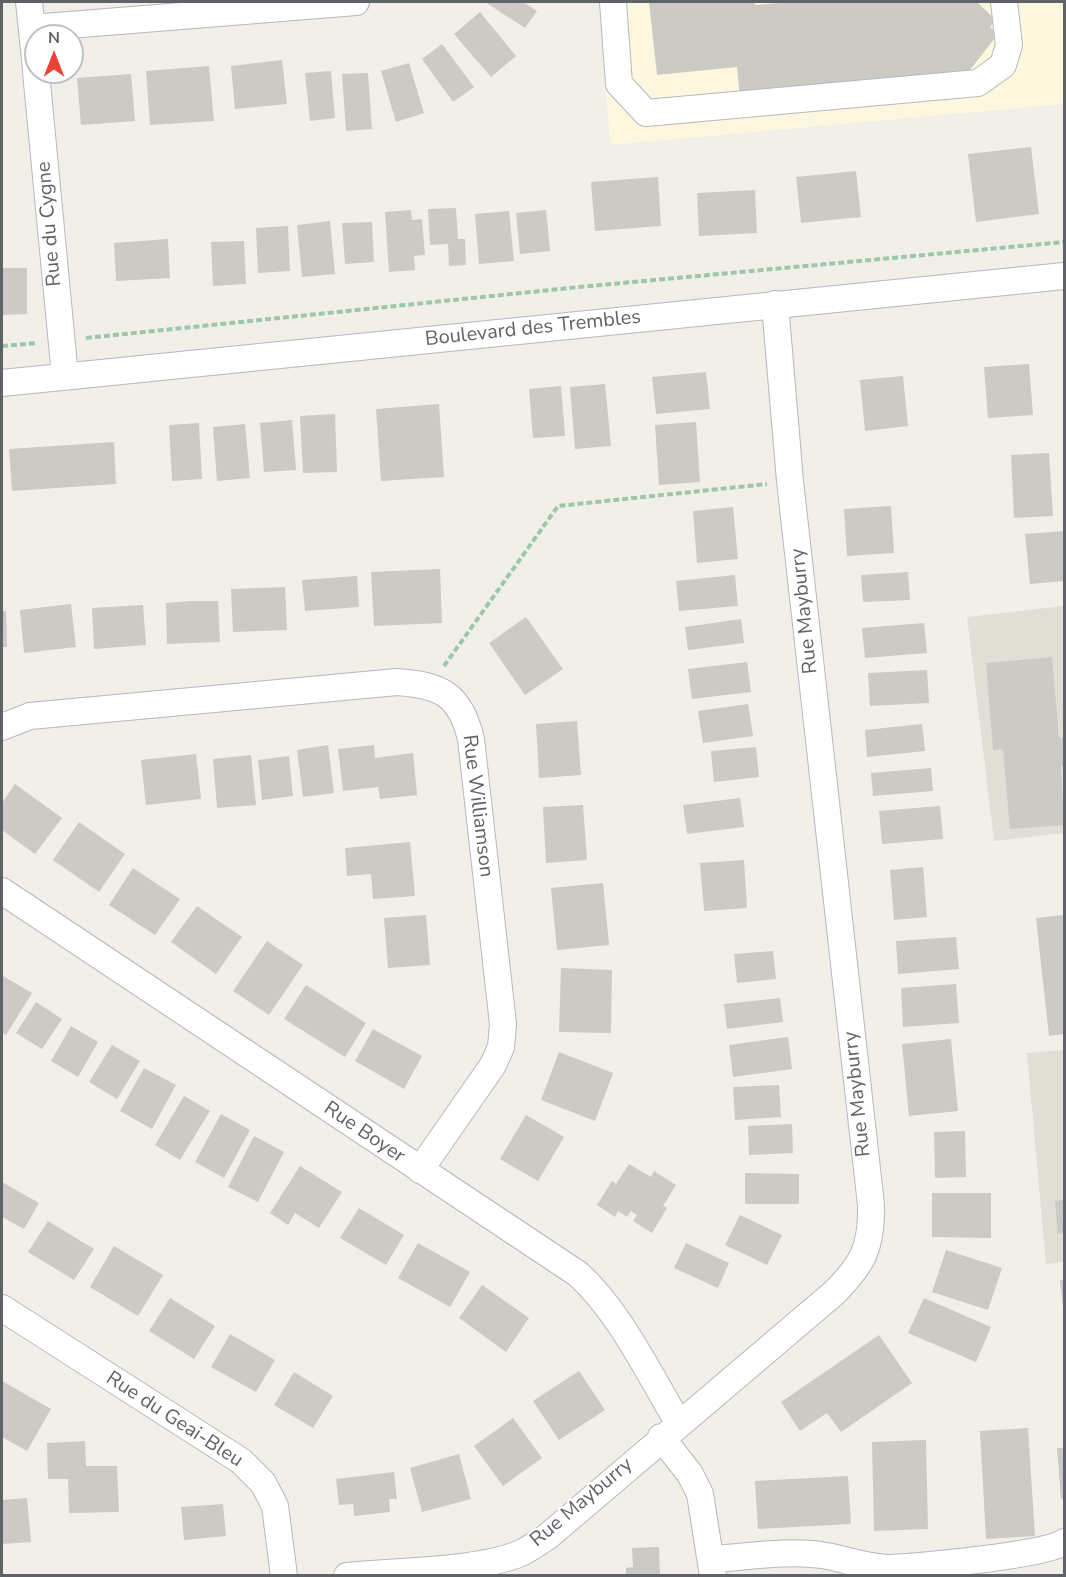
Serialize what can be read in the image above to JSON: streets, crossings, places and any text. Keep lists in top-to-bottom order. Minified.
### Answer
{"streets":{"street":["Rue du Cygne","Boulevard des Trembles","Rue Mayburry","Rue Williamson","Rue Boyer","Rue du Geai-Bleu"]},"crossings":[["Rue du Cygne","Boulevard des Trembles"],["Boulevard des Trembles","Rue Mayburry"],["Rue Mayburry","Rue Boyer"],["Rue Williamson","Rue Boyer"]],"north":"top"}
